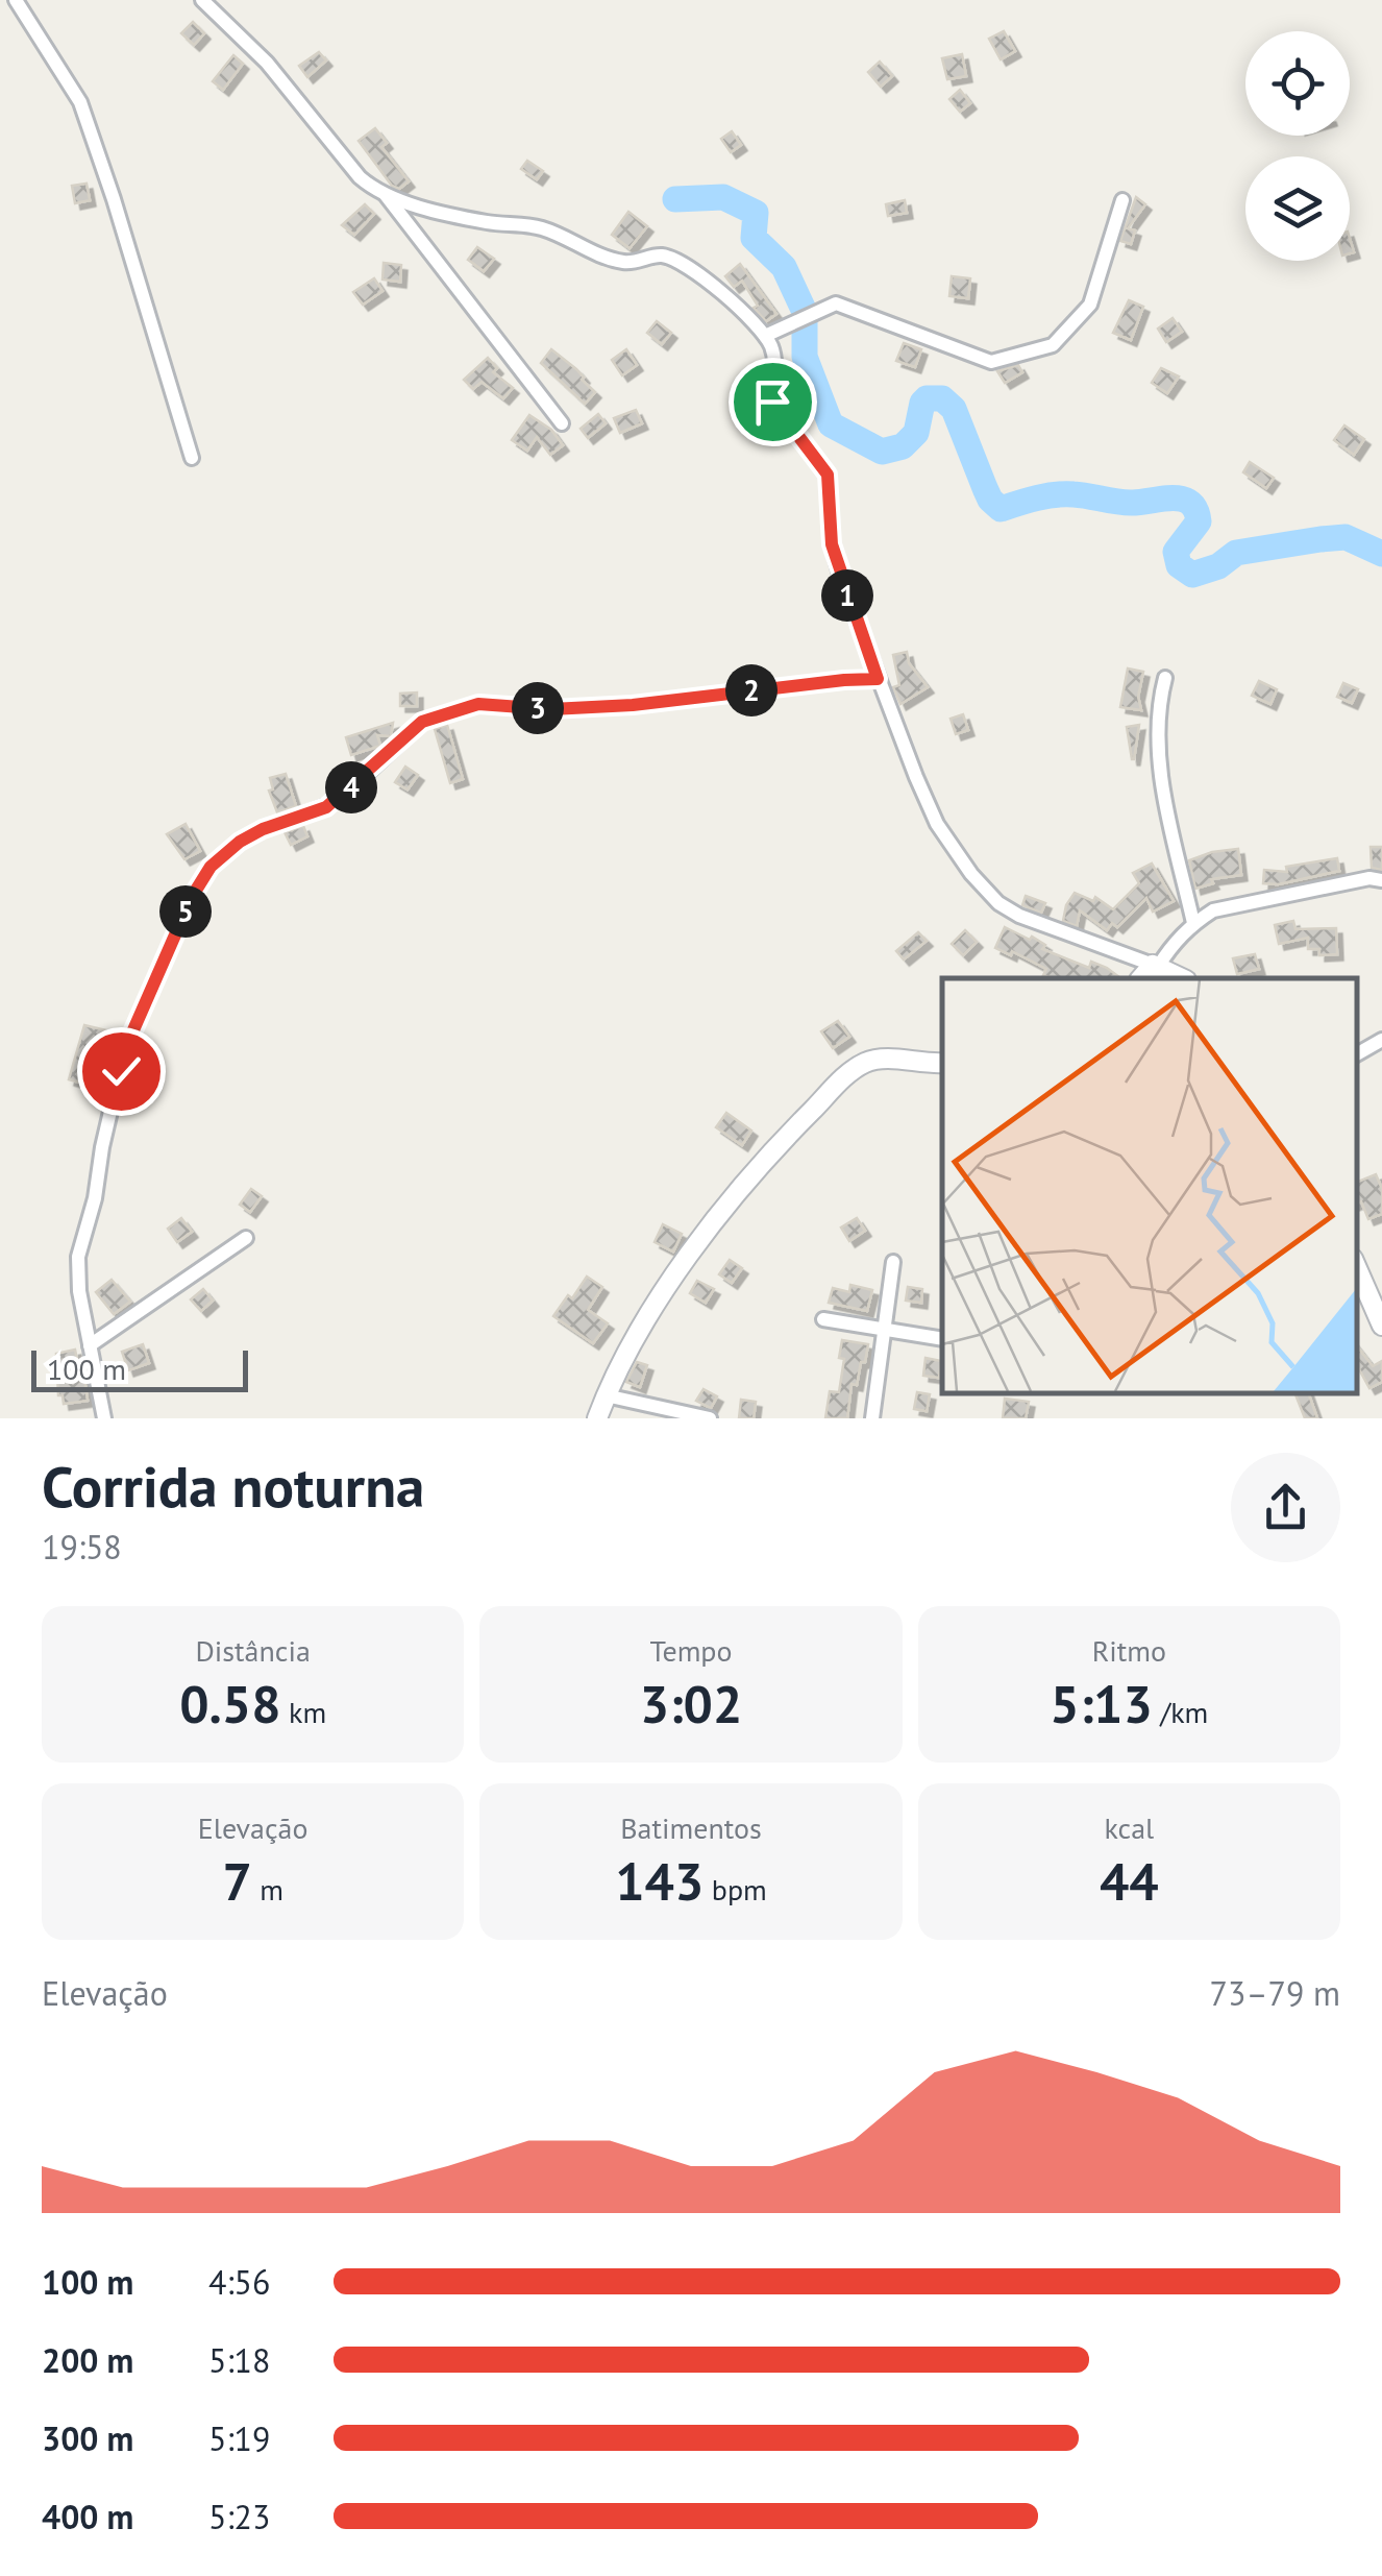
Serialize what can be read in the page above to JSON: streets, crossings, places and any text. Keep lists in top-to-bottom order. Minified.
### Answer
{"scale_bar":"100 m","page":{"pins":["1","2","3","4","5"],"scale":"100 m","heading":["Corrida noturna","19:58"],"stats":[["Distância","0.58 km"],["Tempo","3:02"],["Ritmo","5:13 /km"],["Elevação","7 m"],["Batimentos","143 bpm"],["kcal","44"]],"chart":["Elevação","73–79 m"],"list":[{"name":"100 m","note":"4:56"},{"name":"200 m","note":"5:18"},{"name":"300 m","note":"5:19"},{"name":"400 m","note":"5:23"}]}}
